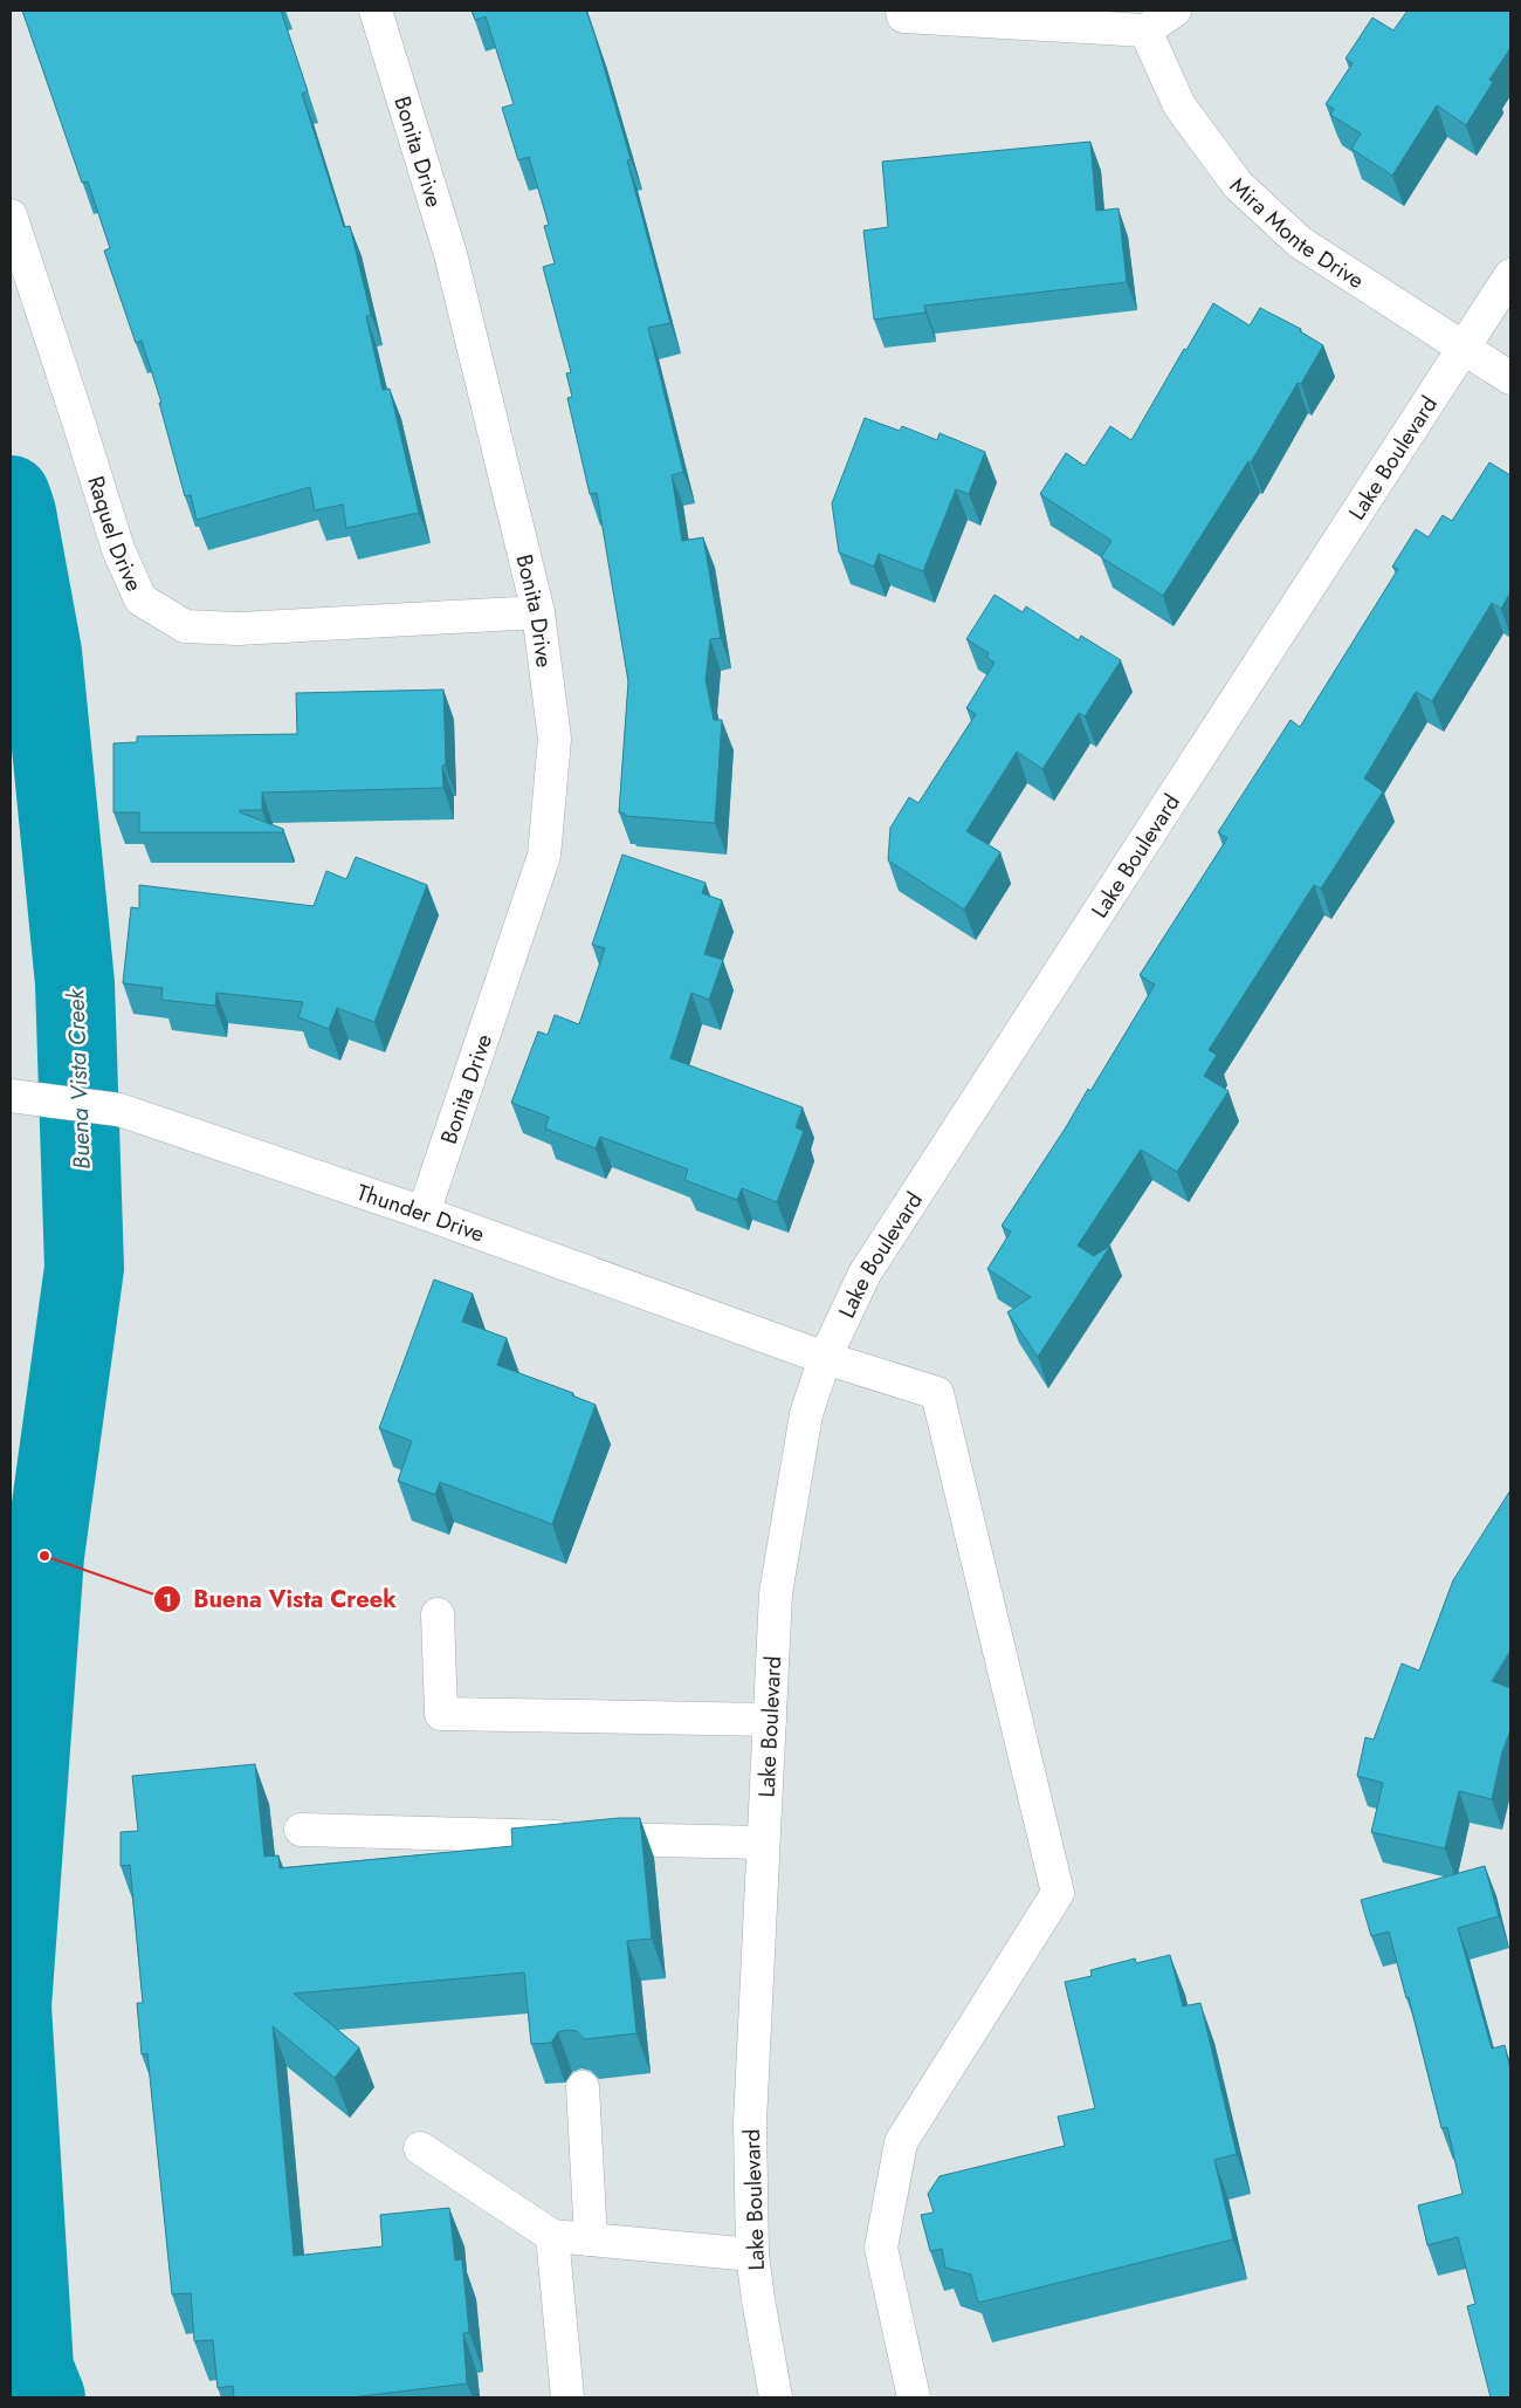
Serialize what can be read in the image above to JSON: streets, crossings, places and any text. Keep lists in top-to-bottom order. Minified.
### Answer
{"streets":{"street":["Bonita Drive","Mira Monte Drive","Lake Boulevard","Raquel Drive","Thunder Drive"]},"crossings":[["Bonita Drive","Raquel Drive"],["Bonita Drive","Thunder Drive"],["Mira Monte Drive","Lake Boulevard"],["Lake Boulevard","Thunder Drive"]],"water":["Buena Vista Creek"],"places":["Buena Vista Creek"]}
